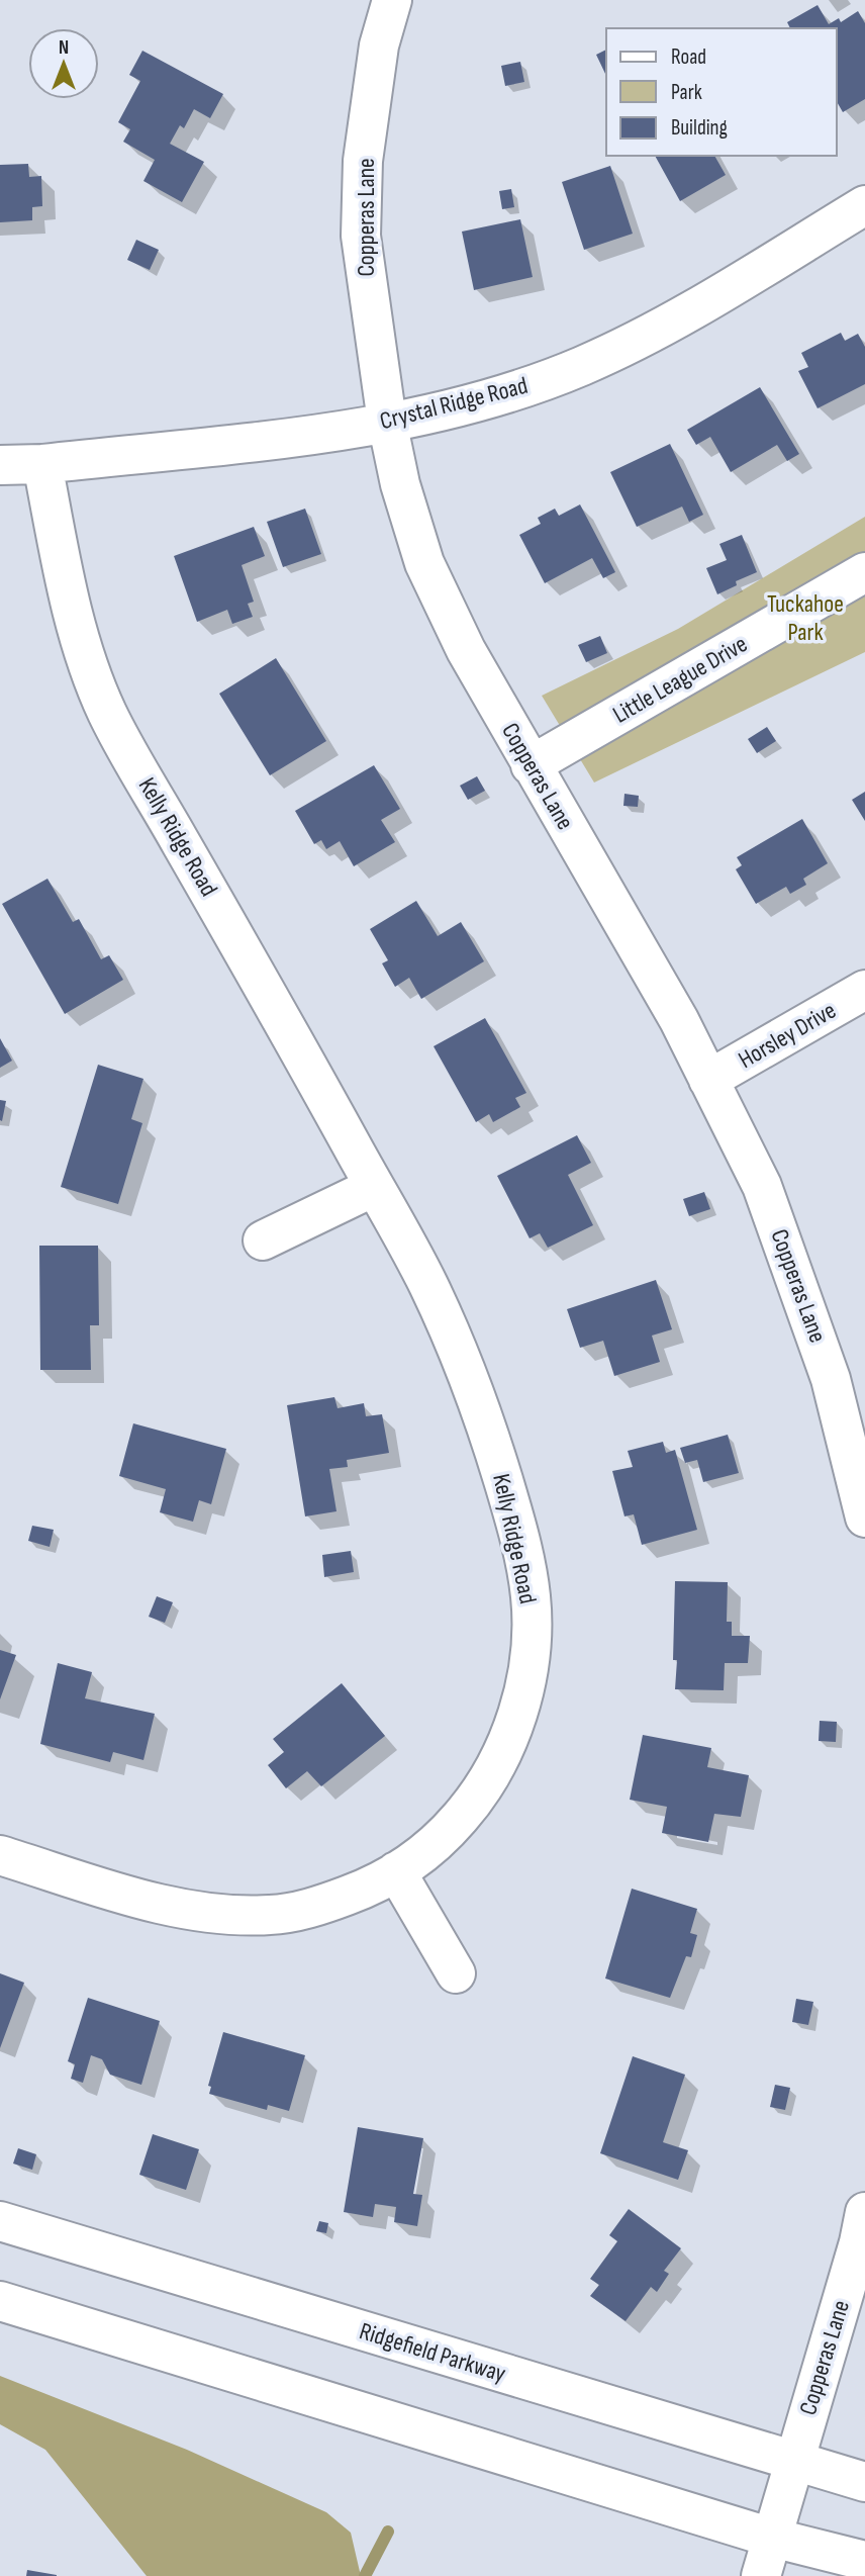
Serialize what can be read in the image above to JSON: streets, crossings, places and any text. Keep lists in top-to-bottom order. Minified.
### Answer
{"streets":{"street":["Copperas Lane","Crystal Ridge Road","Little League Drive","Kelly Ridge Road","Horsley Drive","Ridgefield Parkway"]},"crossings":[["Copperas Lane","Crystal Ridge Road"],["Copperas Lane","Little League Drive"],["Copperas Lane","Horsley Drive"],["Copperas Lane","Ridgefield Parkway"],["Crystal Ridge Road","Kelly Ridge Road"]],"parks":["Tuckahoe Park"],"legend":["Road","Park","Building"],"north":"top"}
